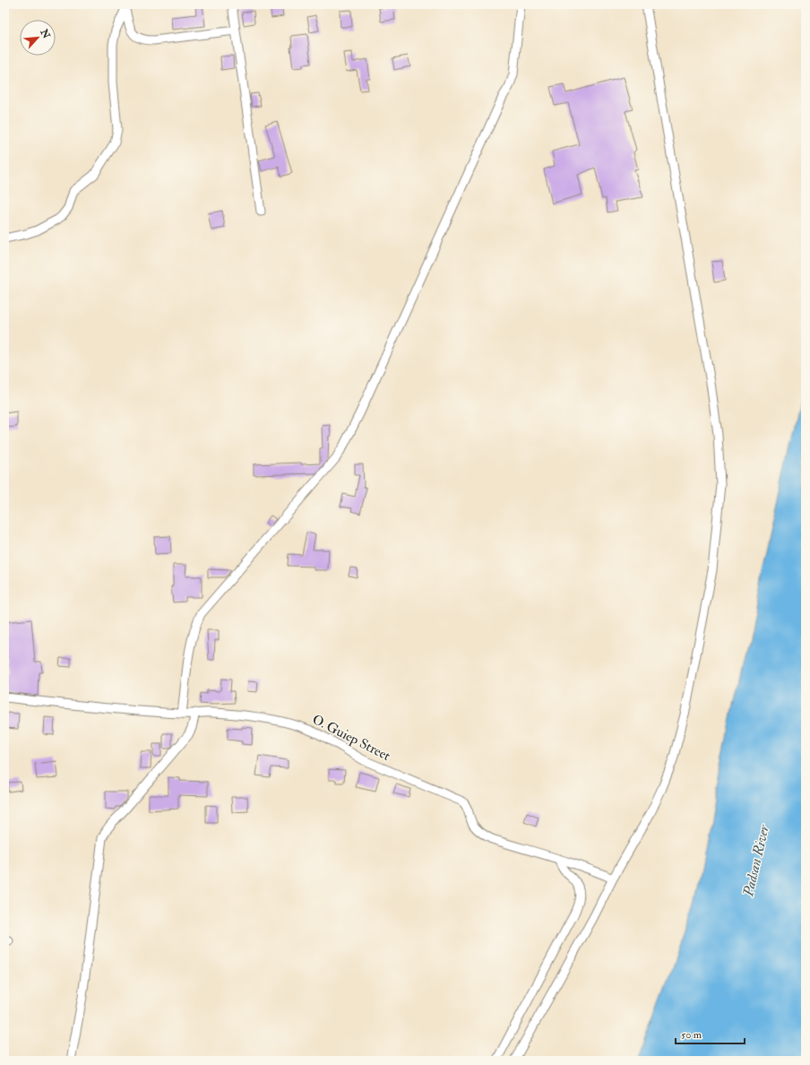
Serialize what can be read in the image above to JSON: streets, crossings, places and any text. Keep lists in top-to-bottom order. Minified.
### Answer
{"streets":{"street":["O. Guiep Street"]},"water":["Padsan River"],"scale_bar":"50 m","north":"top right"}
